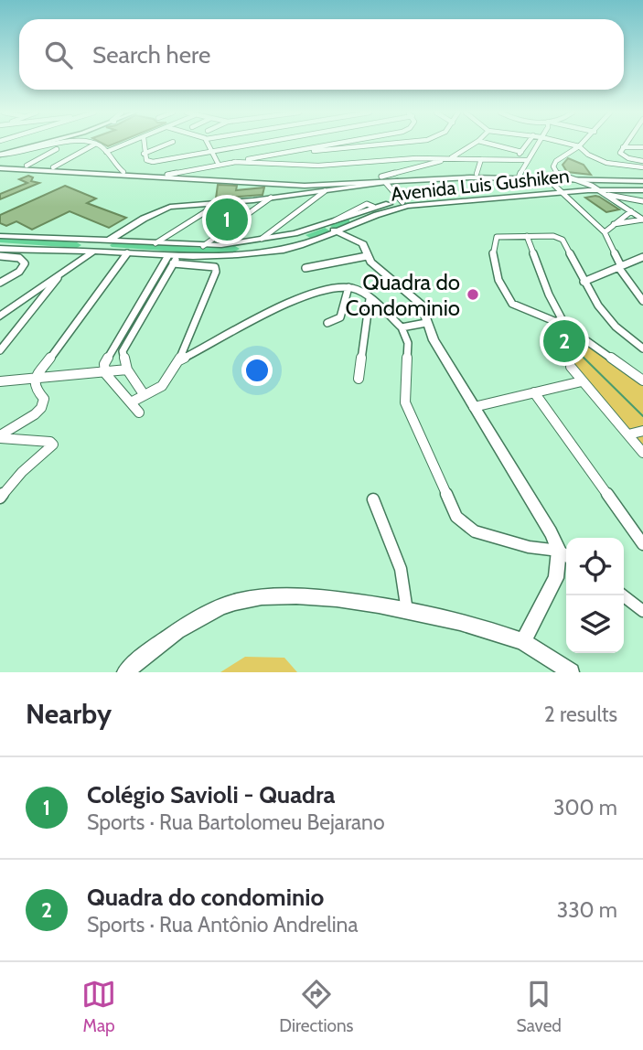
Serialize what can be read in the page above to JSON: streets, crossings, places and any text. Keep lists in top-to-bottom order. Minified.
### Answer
{"streets":{"main road":["Avenida Luis Gushiken"]},"places":["Quadra do Condominio"],"page":{"search":"Search here","pins":["1","2"],"heading":["Nearby","2 results"],"list":[{"mark":"1","name":"Colégio Savioli - Quadra","note":"Sports · Rua Bartolomeu Bejarano","value":"300 m"},{"mark":"2","name":"Quadra do condominio","note":"Sports · Rua Antônio Andrelina","value":"330 m"}],"nav":["Map","Directions","Saved"]}}
